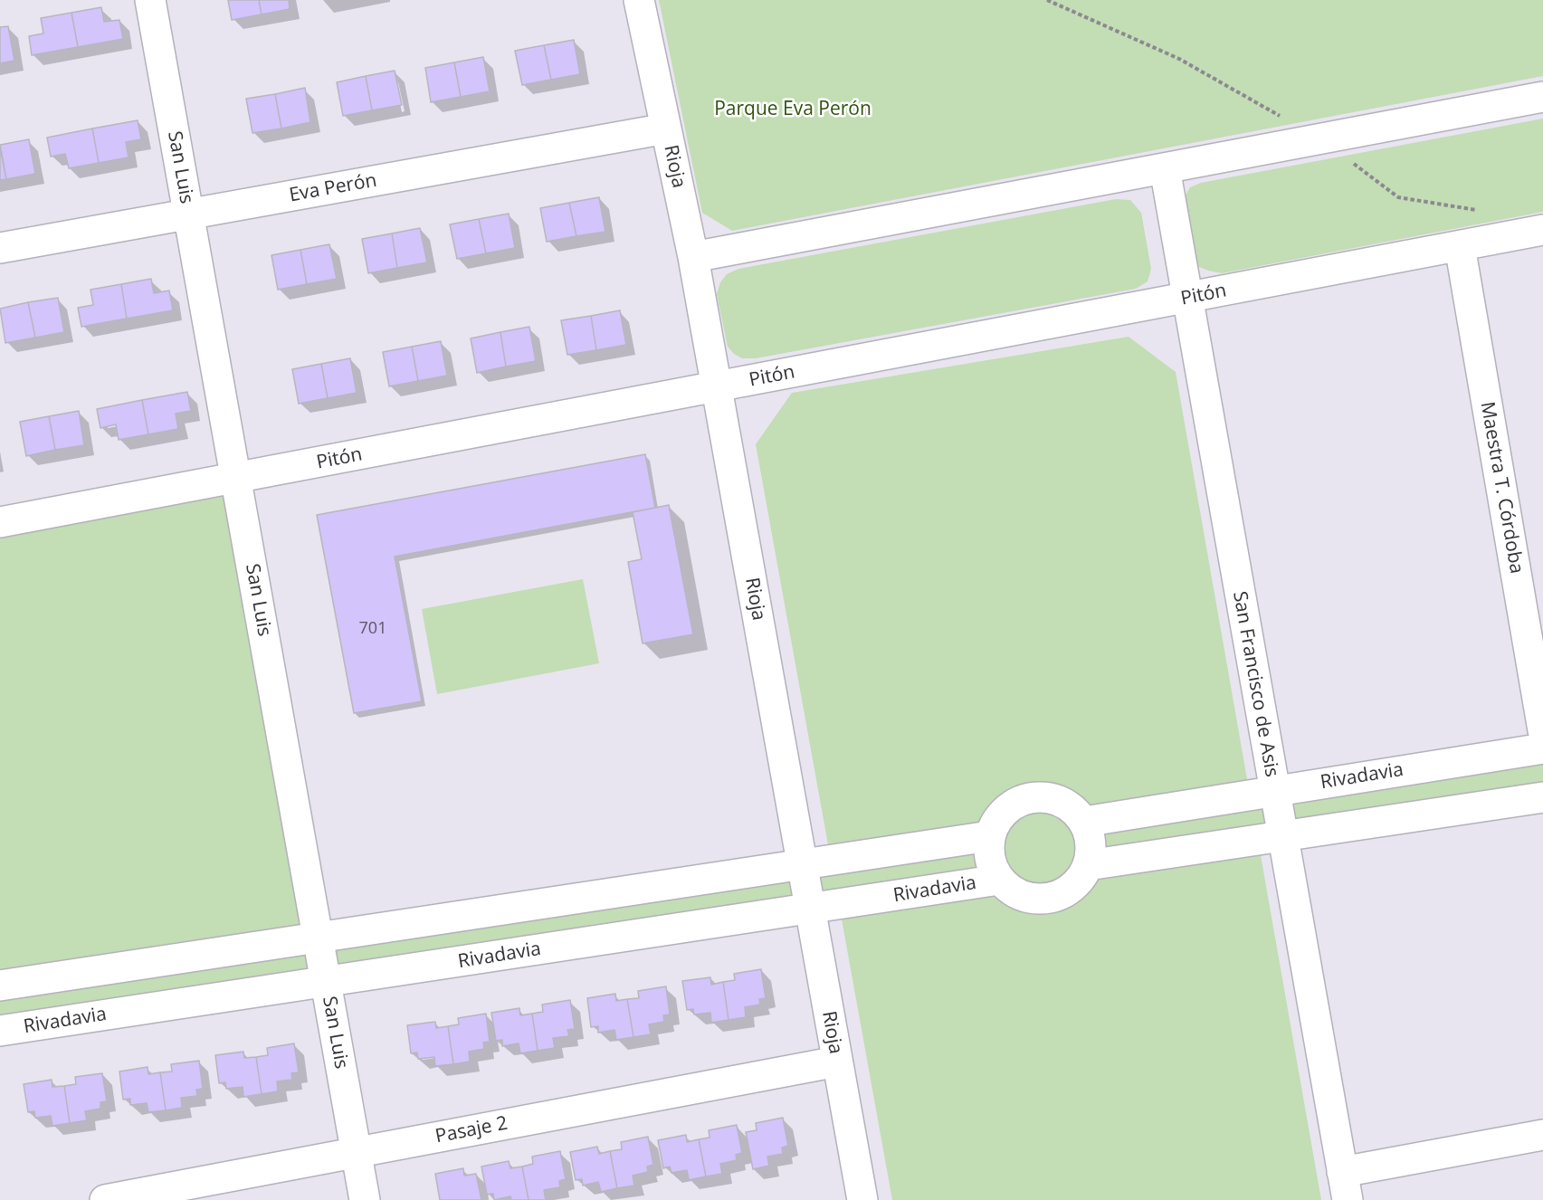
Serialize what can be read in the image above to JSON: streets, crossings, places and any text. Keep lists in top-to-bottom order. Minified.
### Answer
{"streets":{"street":["Rioja","San Luis","Eva Perón","Pitón","Maestra T. Córdoba","San Francisco de Asis","Rivadavia","Pasaje 2"]},"crossings":[["Rioja","Eva Perón"],["Rioja","Pitón"],["Rioja","Rivadavia"],["Rioja","Pasaje 2"],["San Luis","Eva Perón"],["San Luis","Pitón"],["San Luis","Rivadavia"],["San Luis","Pasaje 2"],["Pitón","Maestra T. Córdoba"],["Pitón","San Francisco de Asis"],["San Francisco de Asis","Rivadavia"]],"parks":["Parque Eva Perón"],"house_numbers":["701"]}
